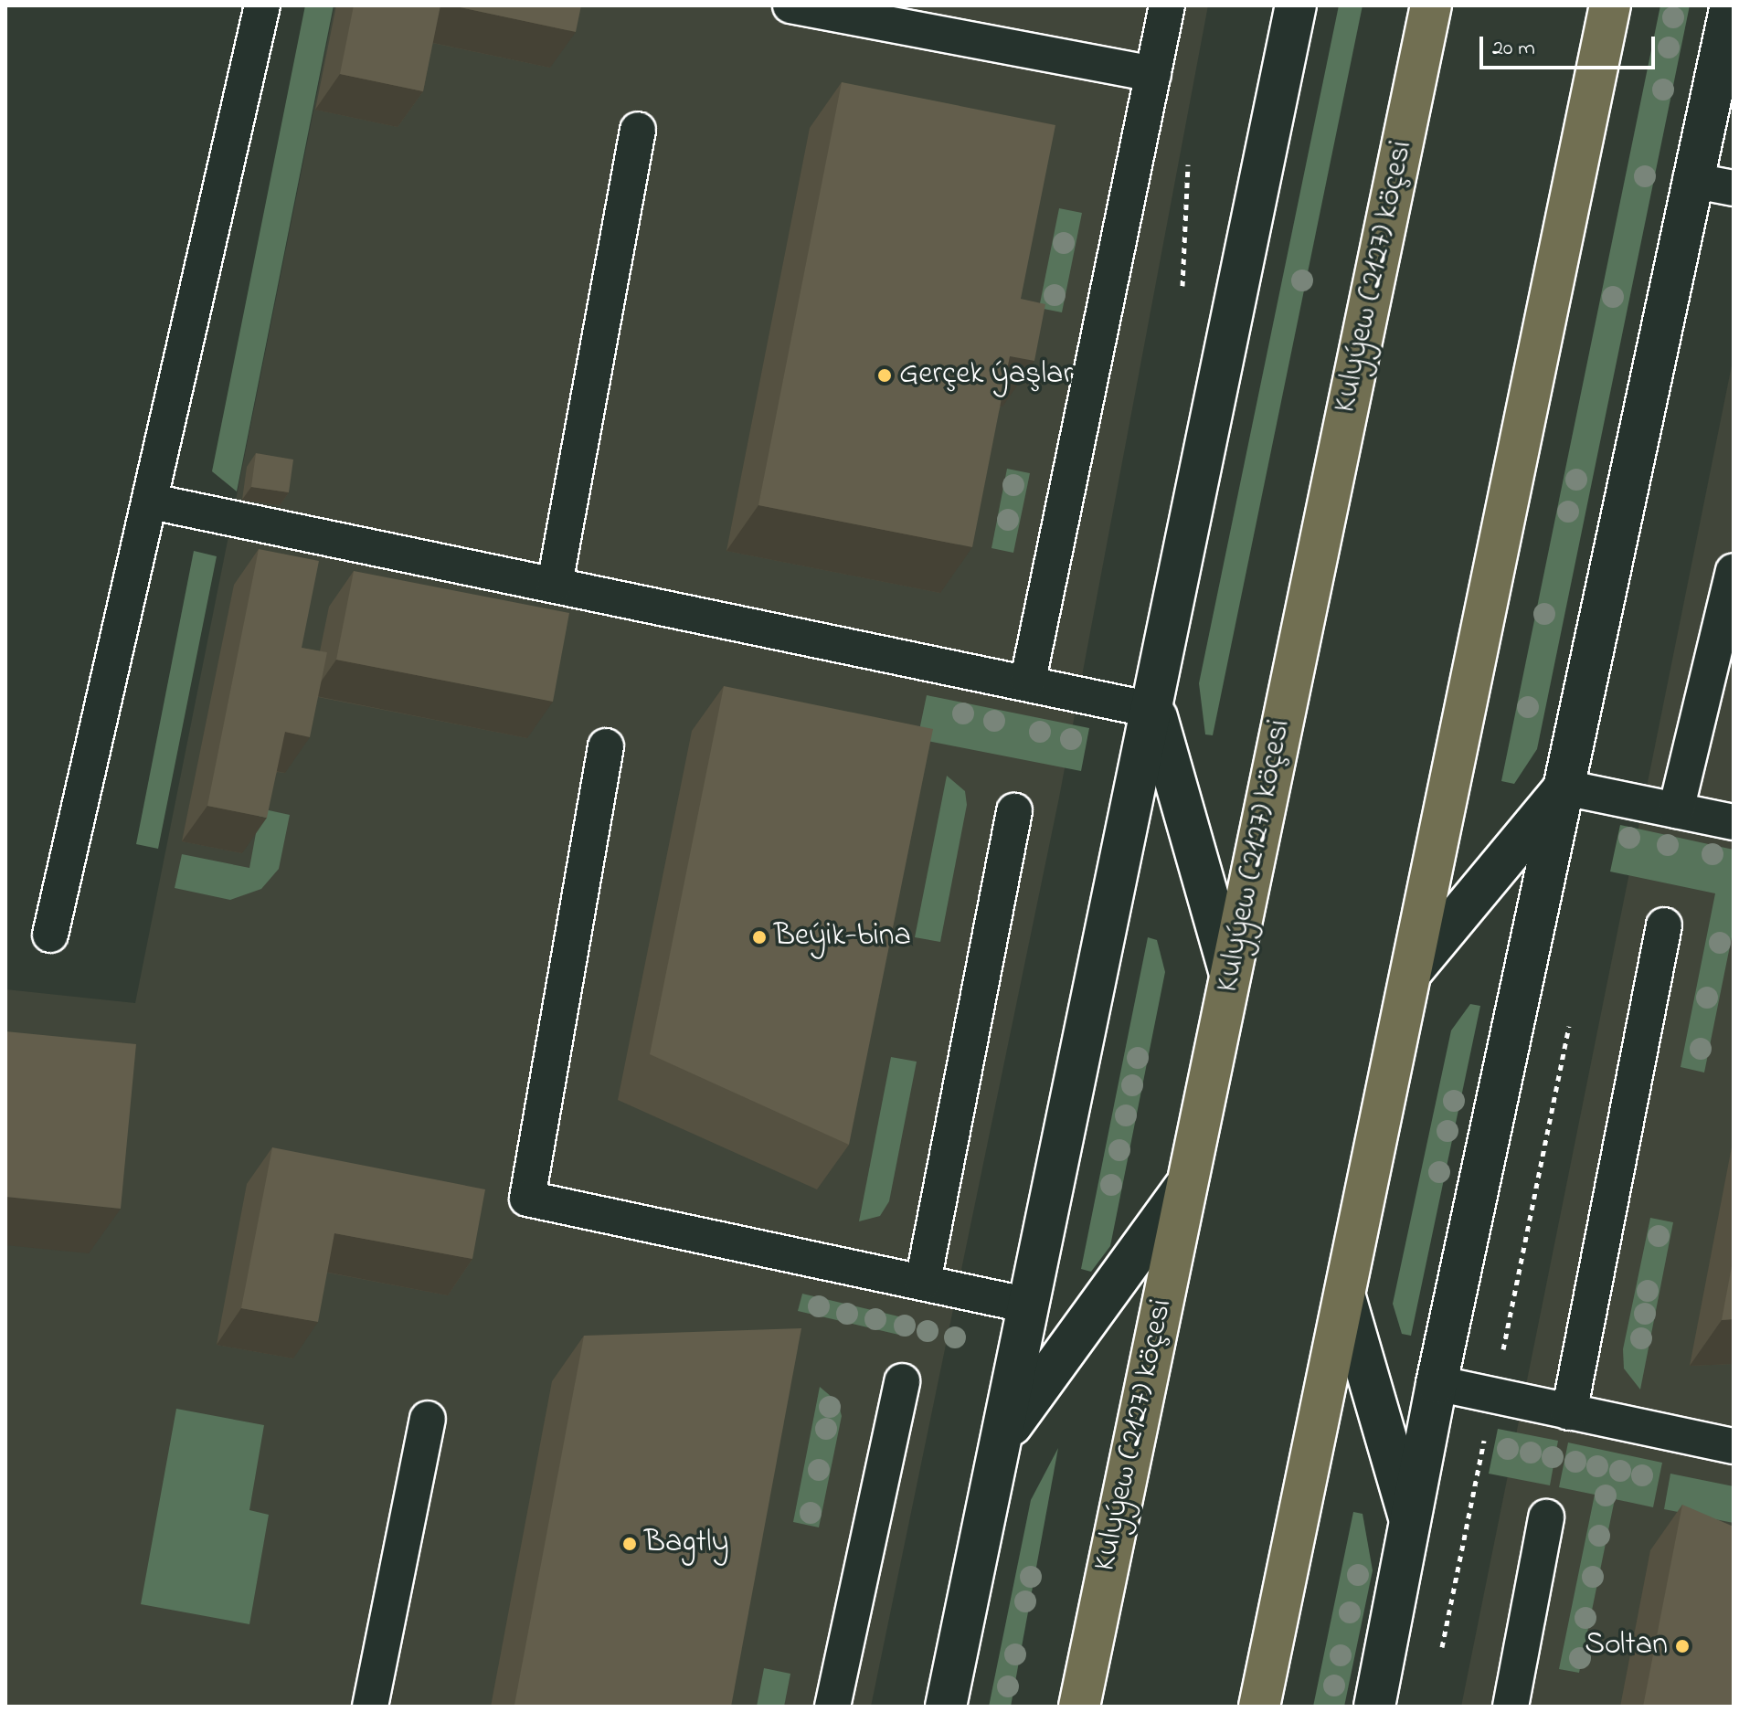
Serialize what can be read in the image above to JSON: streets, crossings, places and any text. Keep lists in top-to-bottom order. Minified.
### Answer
{"streets":{"highway":["Kulyýew (2127) köçesi"]},"places":["Gerçek ýaşlar","Beýik-bina","Bagtly","Soltan"],"scale_bar":"20 m"}
